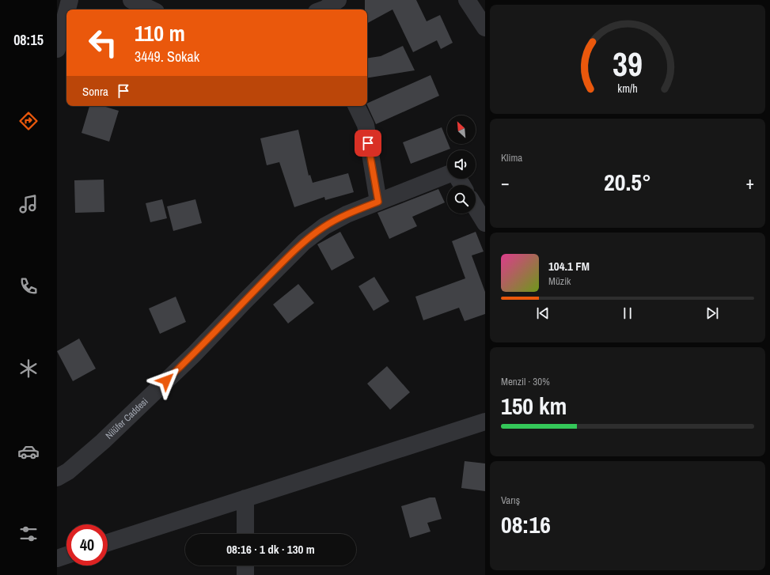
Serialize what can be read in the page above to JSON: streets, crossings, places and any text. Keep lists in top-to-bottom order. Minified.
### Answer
{"streets":{"street":["Nilüfer Caddesi"]},"north":"top left","page":{"tabs":"08:15","turn":["110 m","3449. Sokak"],"then":"Sonra","tile":["Klima",["Menzil · 30%","150 km"],["Varış","08:16"]],"heat":["−","20.5°","+"],"song":["104.1 FM","Müzik"],"limit":"40","trip":"08:16 · 1 dk · 130 m","gauge":["39","km/h"]}}
